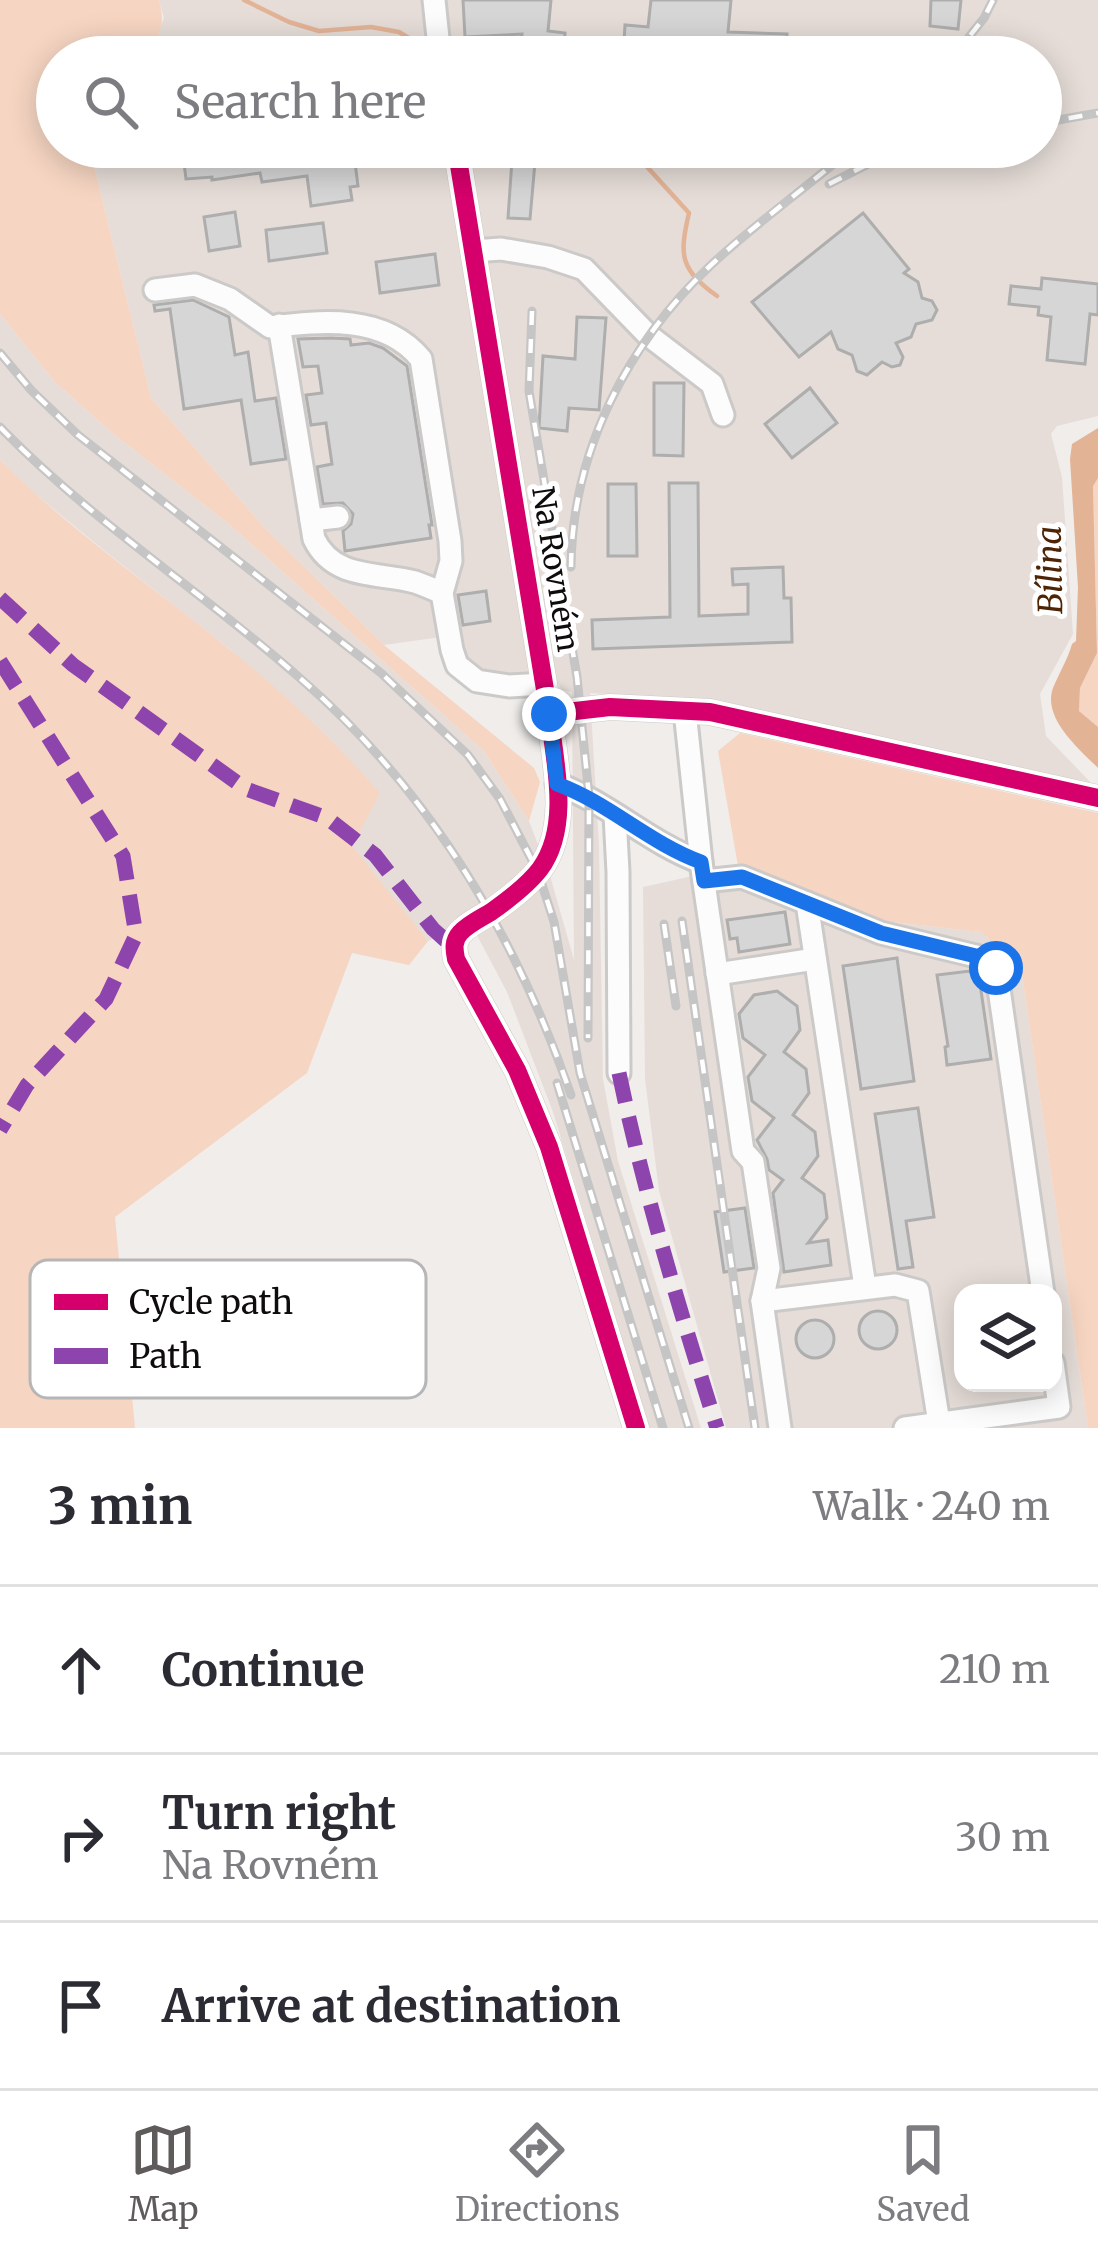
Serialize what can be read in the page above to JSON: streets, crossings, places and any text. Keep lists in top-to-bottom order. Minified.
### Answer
{"streets":{"street":["Na Rovném"]},"water":["Bílina"],"legend":["Cycle path","Path"],"page":{"search":"Search here","heading":["3 min","Walk · 240 m"],"list":[["Continue","210 m"],["Turn right","Na Rovném","30 m"],"Arrive at destination"],"nav":["Map","Directions","Saved"]}}
